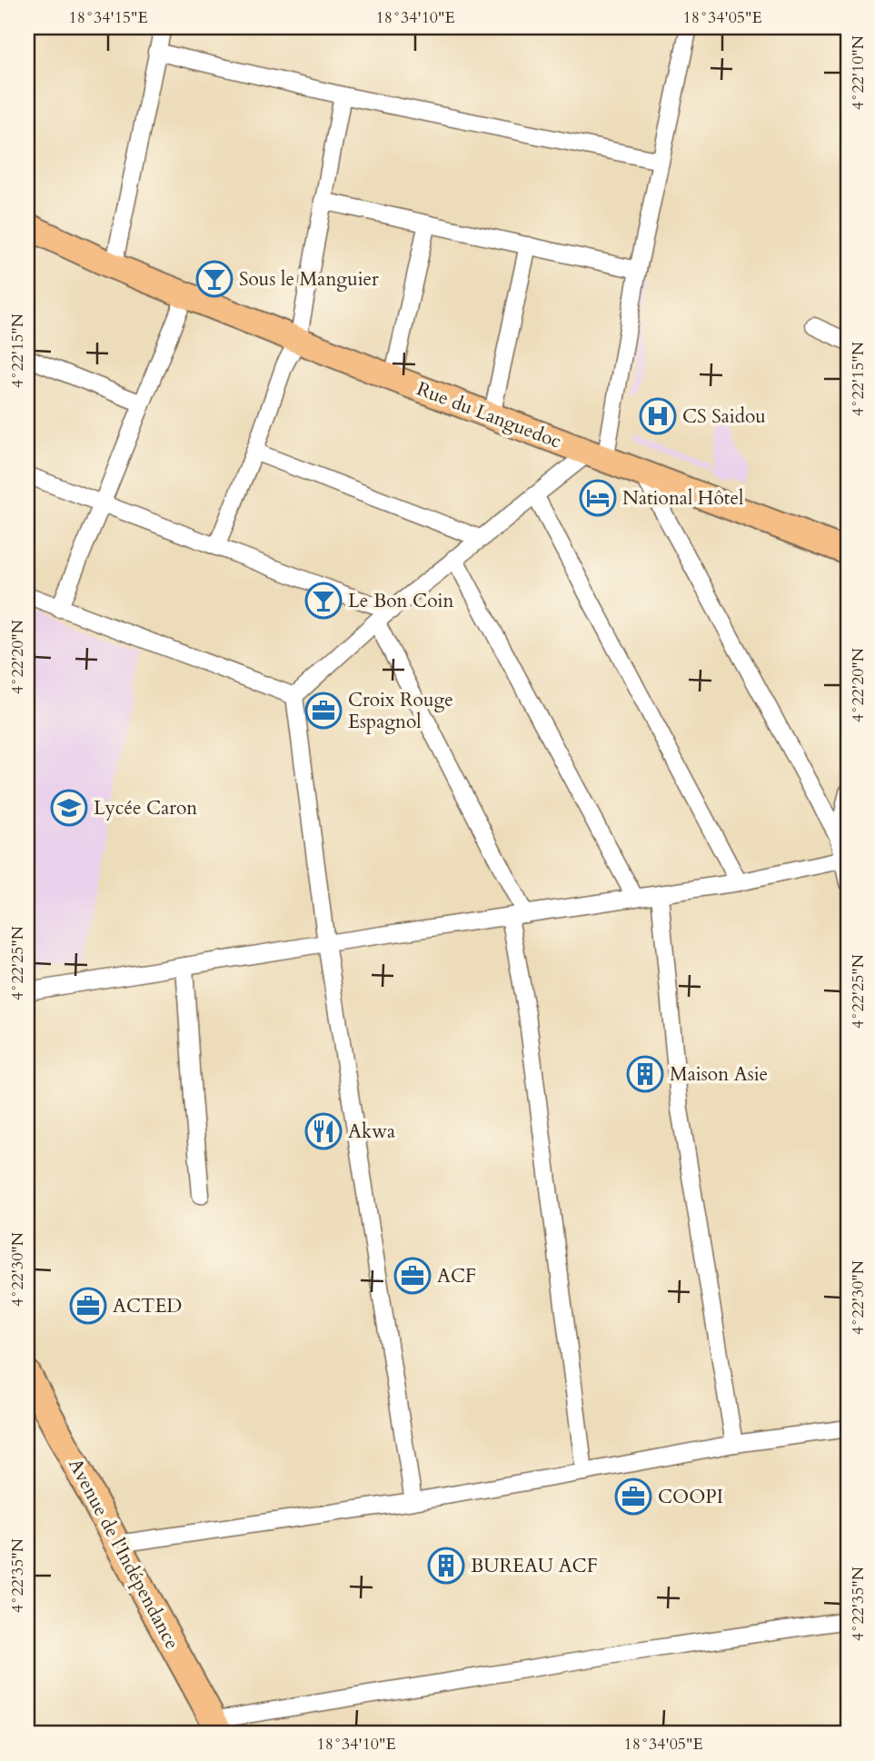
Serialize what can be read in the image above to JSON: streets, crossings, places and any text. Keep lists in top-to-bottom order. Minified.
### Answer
{"streets":{"main road":["Rue du Languedoc","Avenue de l'Indépendance"]},"places":{"bar":["Sous le Manguier","Le Bon Coin"],"hospital":["CS Saidou"],"hotel":["National Hôtel"],"office":["Croix Rouge Espagnol","ACF","ACTED","COOPI"],"school or university":["Lycée Caron"],"building":["Maison Asie","BUREAU ACF"],"restaurant":["Akwa"]},"coordinates":["18°34'15\"E","18°34'10\"E","18°34'05\"E","4°22'10\"N","4°22'15\"N","4°22'20\"N","4°22'25\"N","4°22'30\"N","4°22'35\"N"]}
